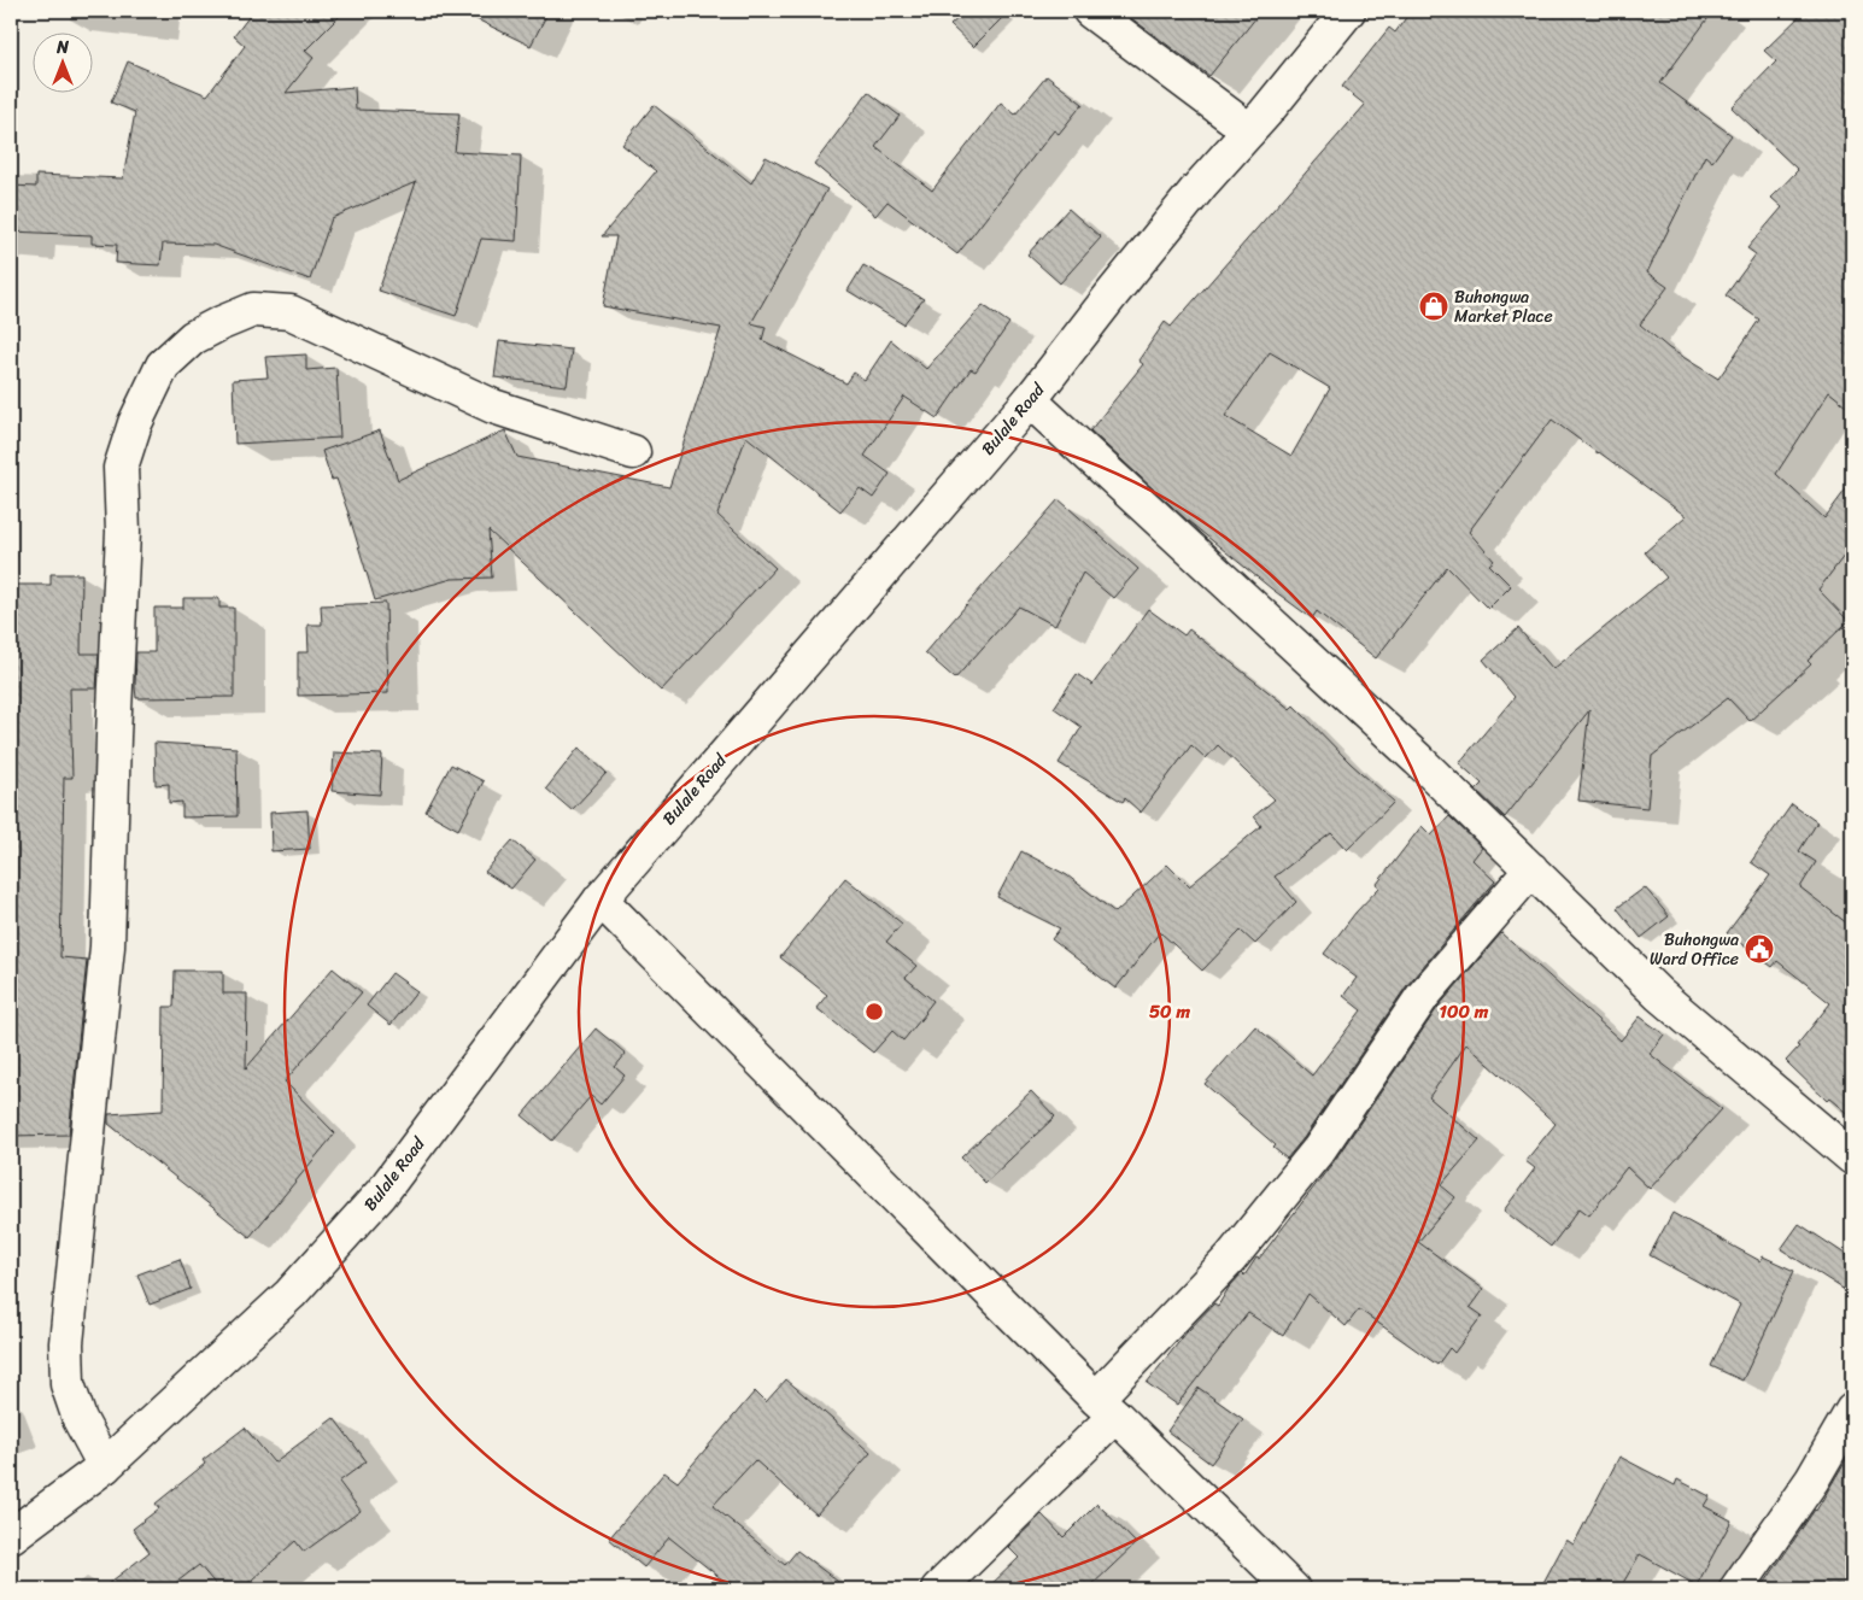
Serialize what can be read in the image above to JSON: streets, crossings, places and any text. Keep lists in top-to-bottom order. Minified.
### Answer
{"streets":{"street":["Bulale Road"]},"places":{"shop":["Buhongwa Market Place"],"public building":["Buhongwa Ward Office"]},"north":"top","rings":["50 m","100 m"]}
